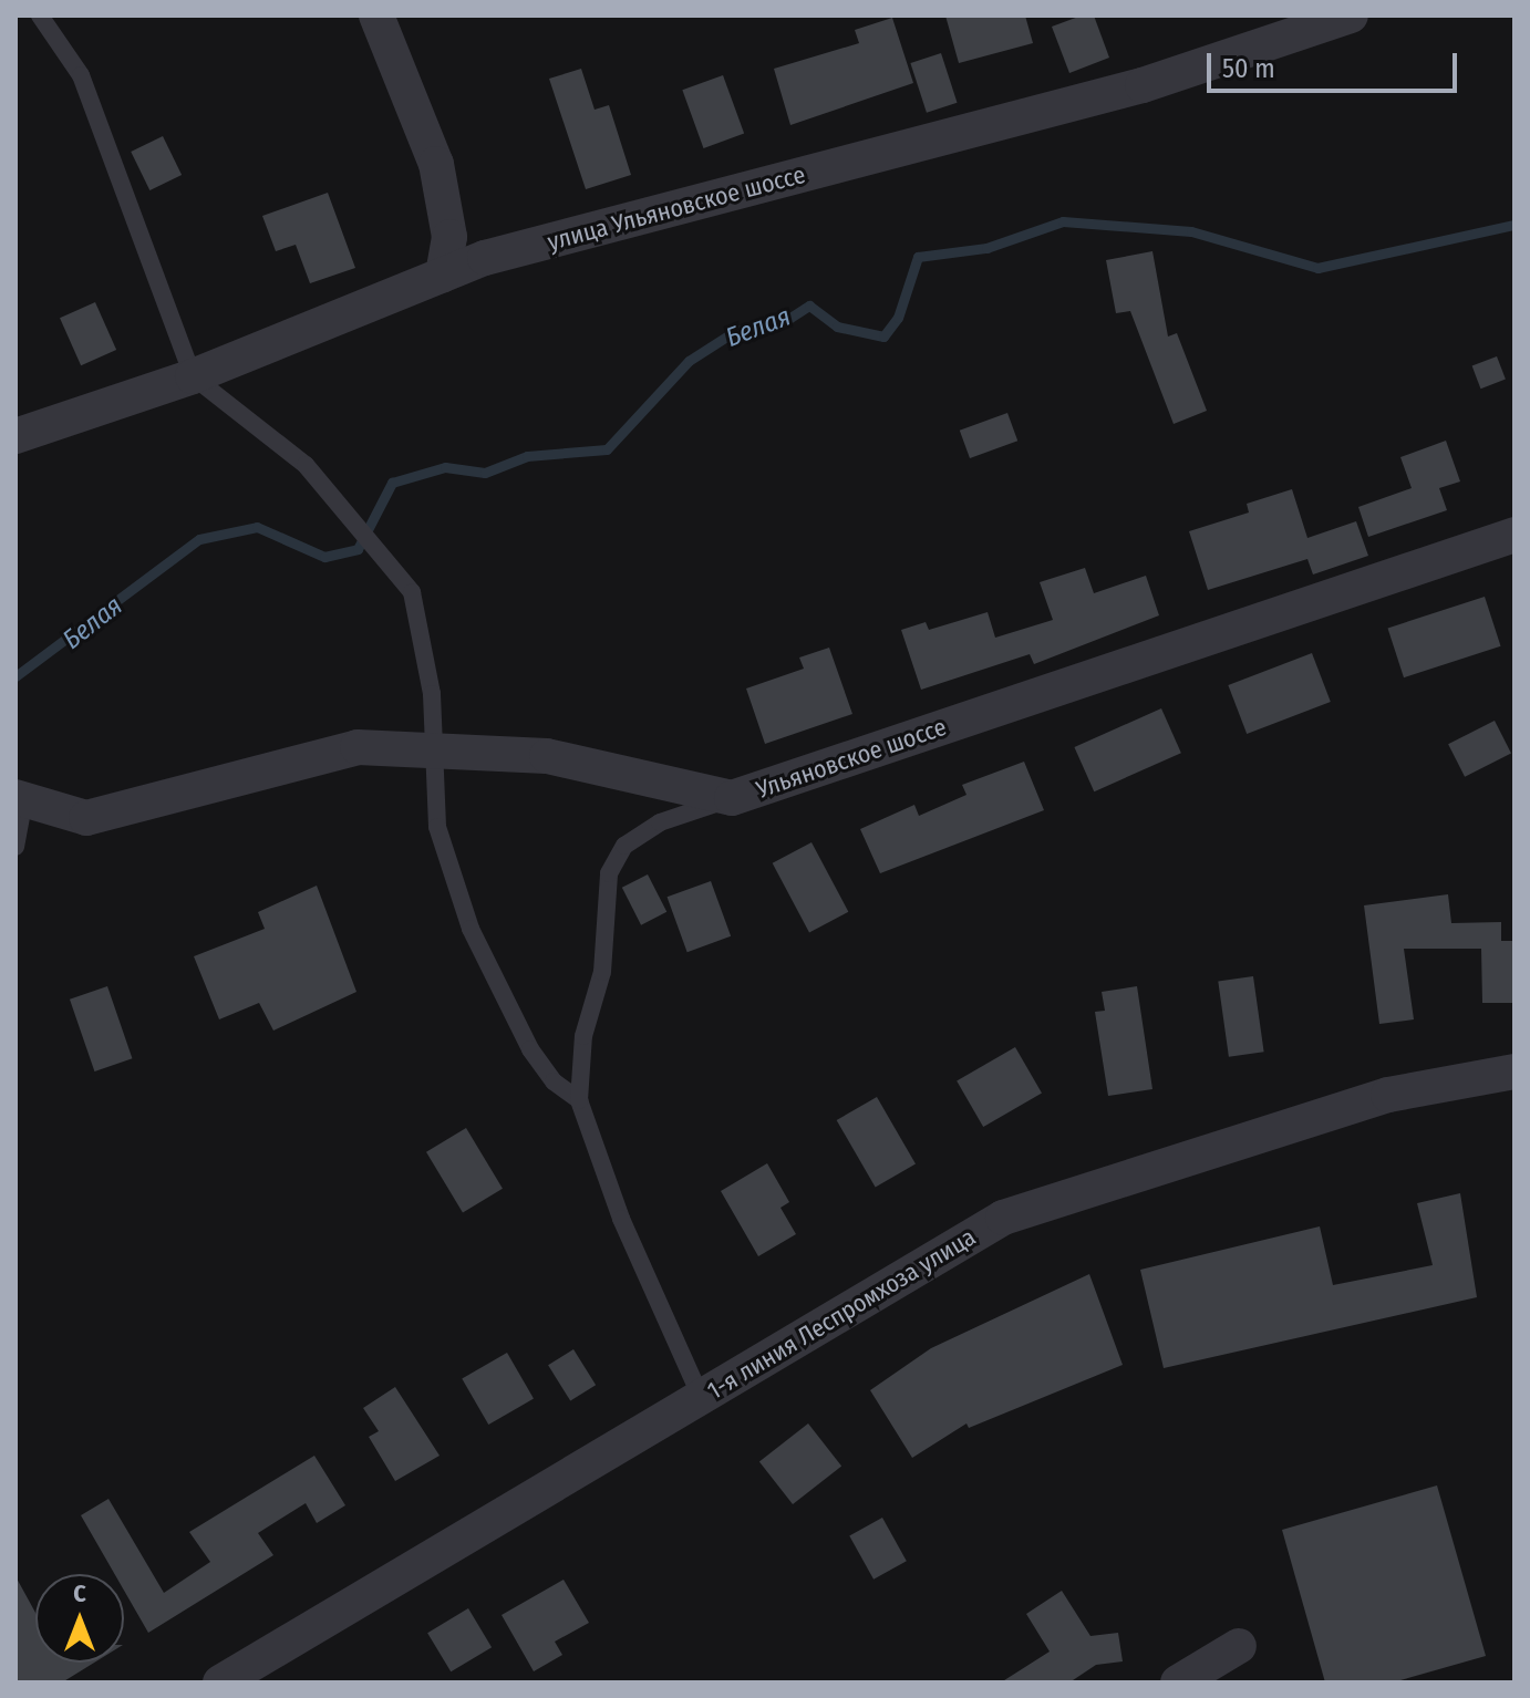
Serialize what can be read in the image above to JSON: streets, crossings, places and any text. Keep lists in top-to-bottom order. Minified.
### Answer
{"streets":{"street":["улица Ульяновское шоссе","Ульяновское шоссе","1-я линия Леспромхоза улица"]},"water":["Белая"],"scale_bar":"50 m","north":"top"}
